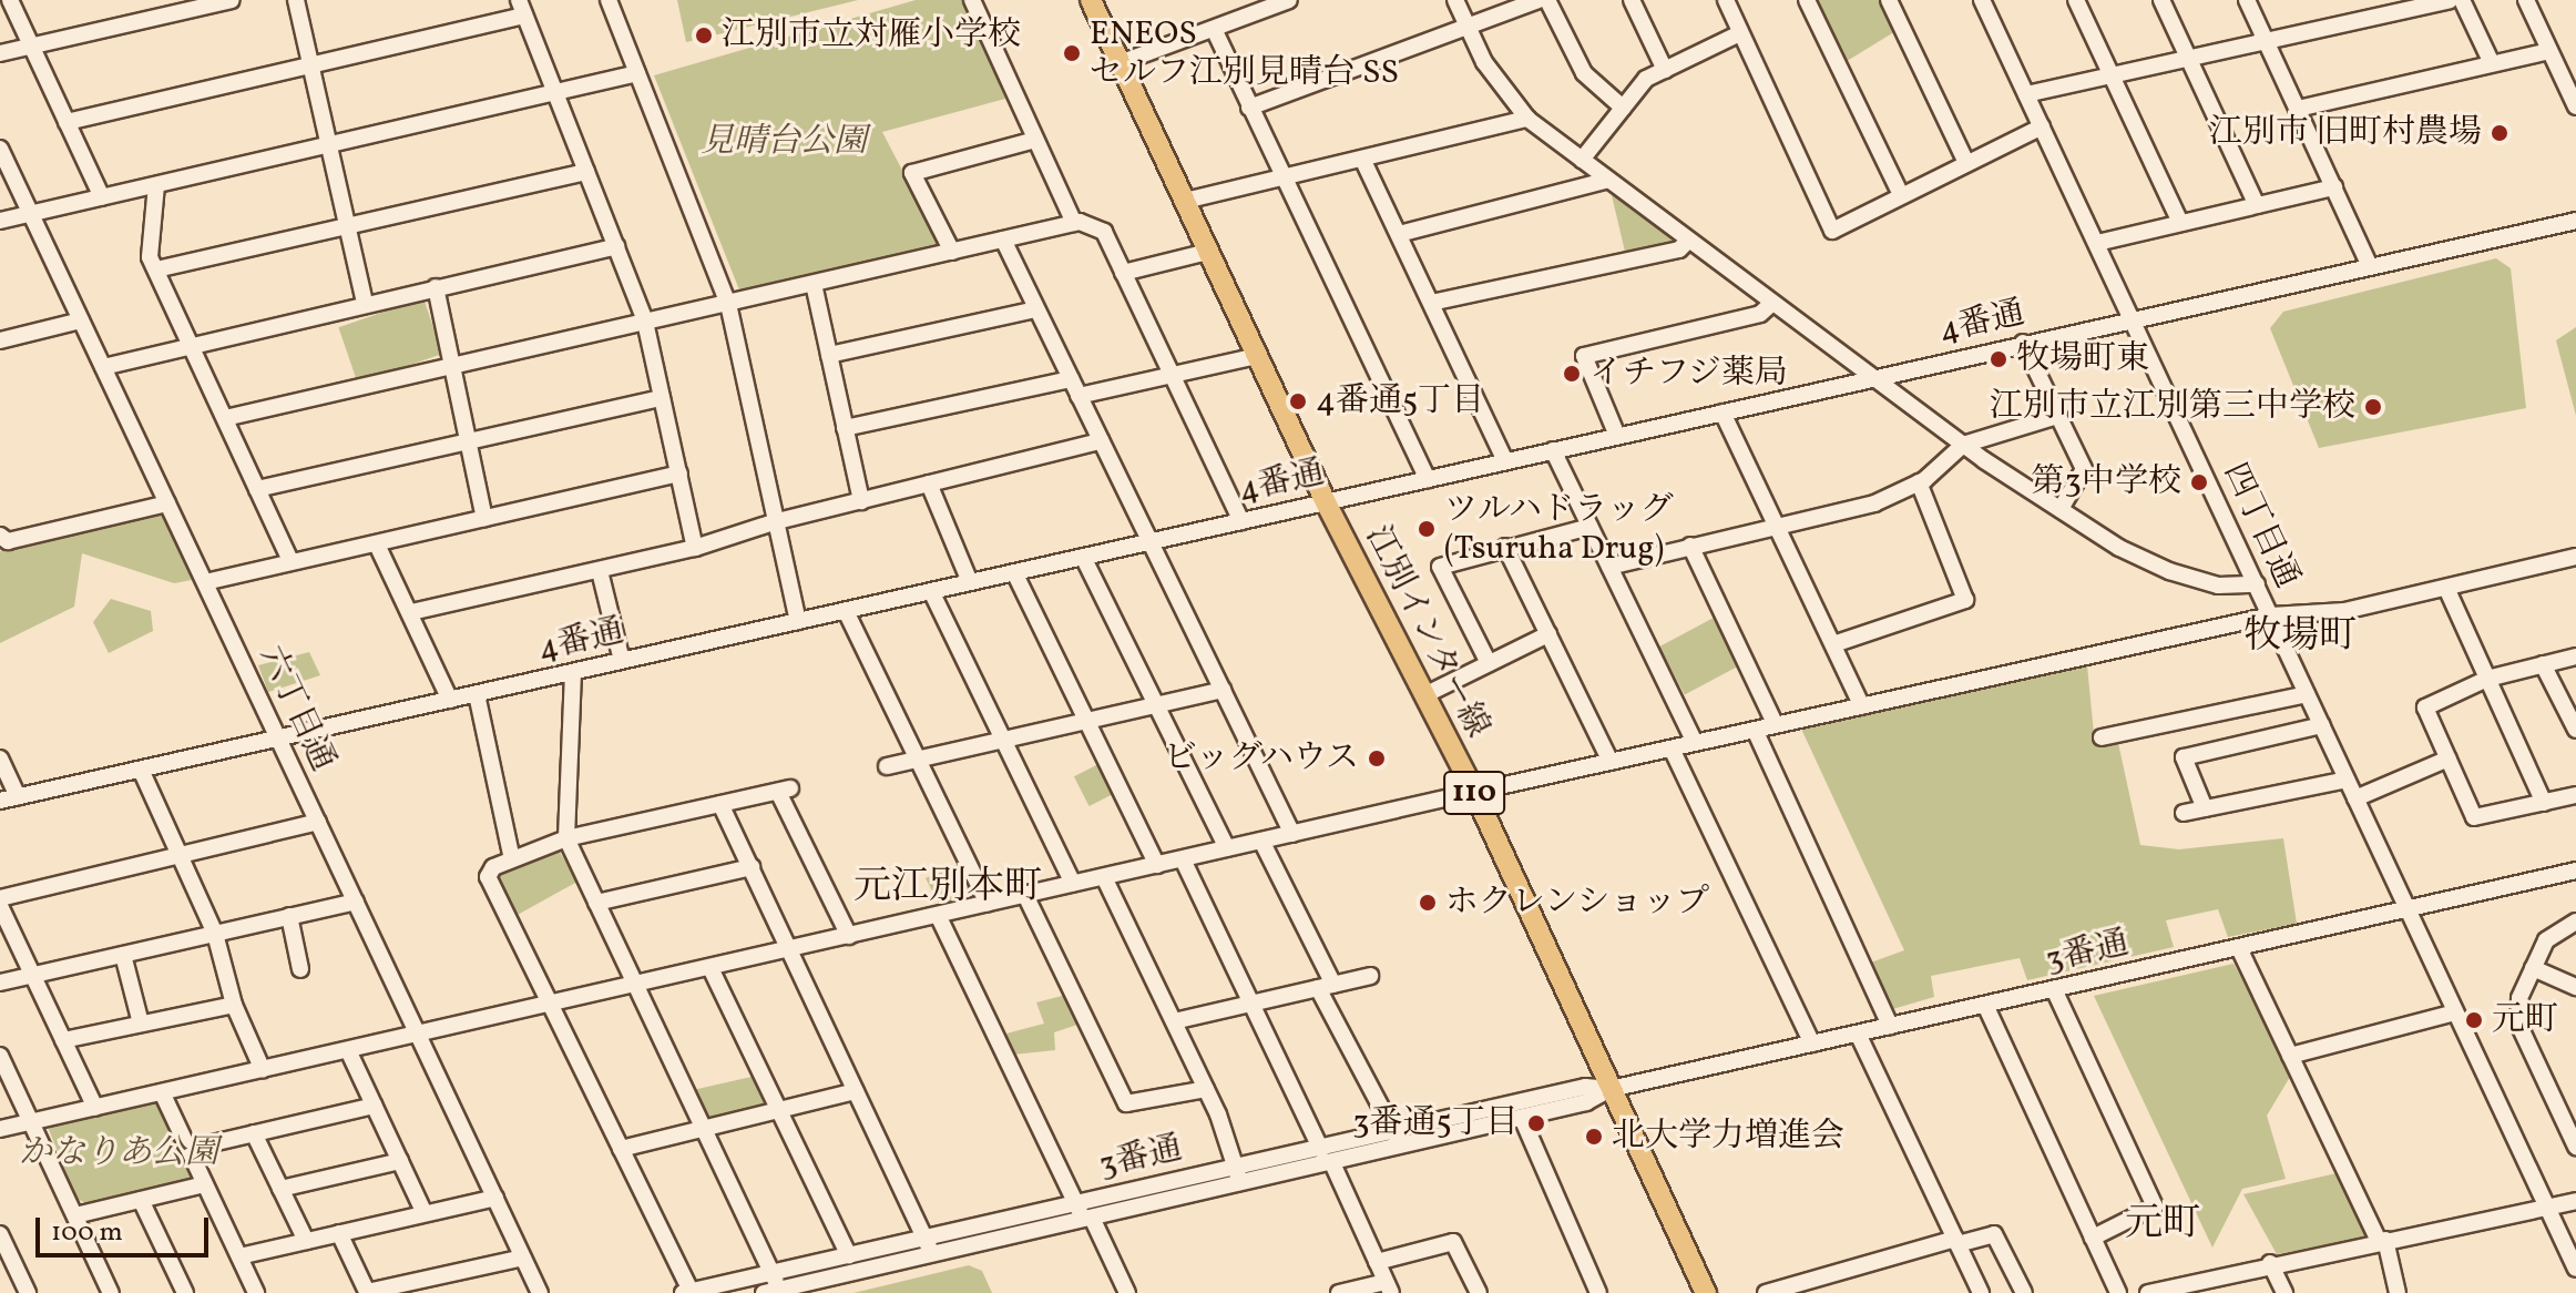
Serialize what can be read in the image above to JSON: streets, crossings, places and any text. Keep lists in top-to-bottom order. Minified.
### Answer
{"streets":{"main road":["江別インター線","110"],"street":["4番通","四丁目通","六丁目通","3番通"]},"crossings":[["4番通","四丁目通"],["4番通","江別インター線"],["4番通","六丁目通"],["四丁目通","3番通"],["江別インター線","3番通"]],"districts":["牧場町","元江別本町","元町"],"parks":["見晴台公園","かなりあ公園"],"places":["江別市立対雁小学校","ENEOS セルフ江別見晴台 SS","江別市 旧町村農場","牧場町東","イチフジ薬局","4番通5丁目","江別市立江別第三中学校","第3中学校","ツルハドラッグ (Tsuruha Drug)","ビッグハウス","ホクレンショップ","元町","3番通5丁目","北大学力増進会"],"scale_bar":"100 m"}
